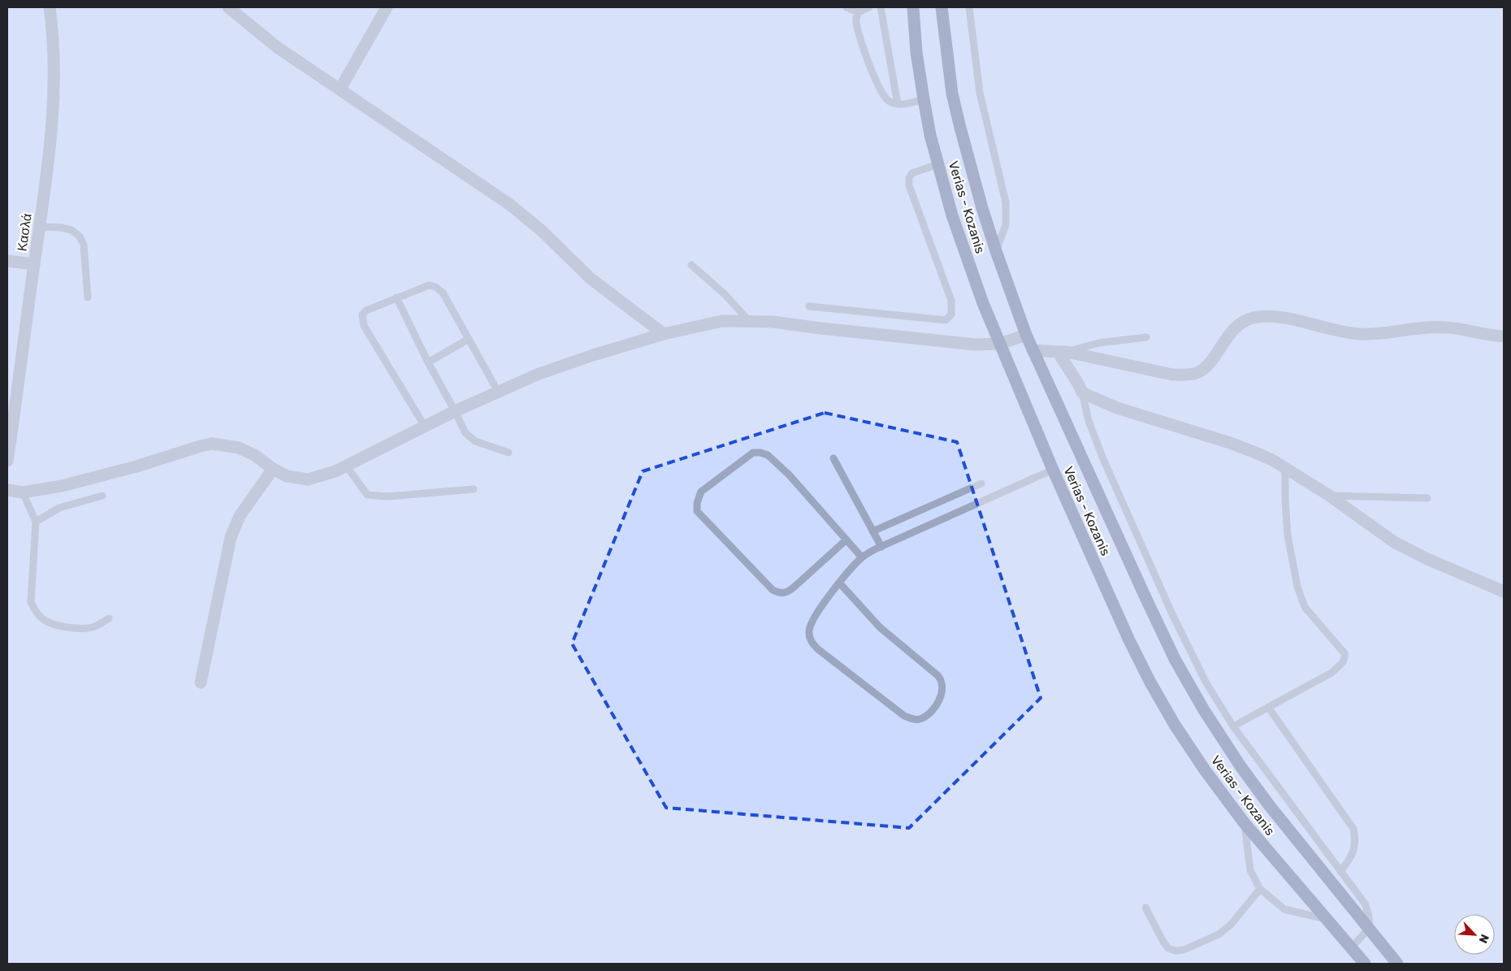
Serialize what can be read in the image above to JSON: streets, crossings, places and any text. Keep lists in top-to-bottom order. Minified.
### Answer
{"streets":{"main road":["Verias - Kozanis"],"street":["Κασλά"]},"north":"bottom right"}
